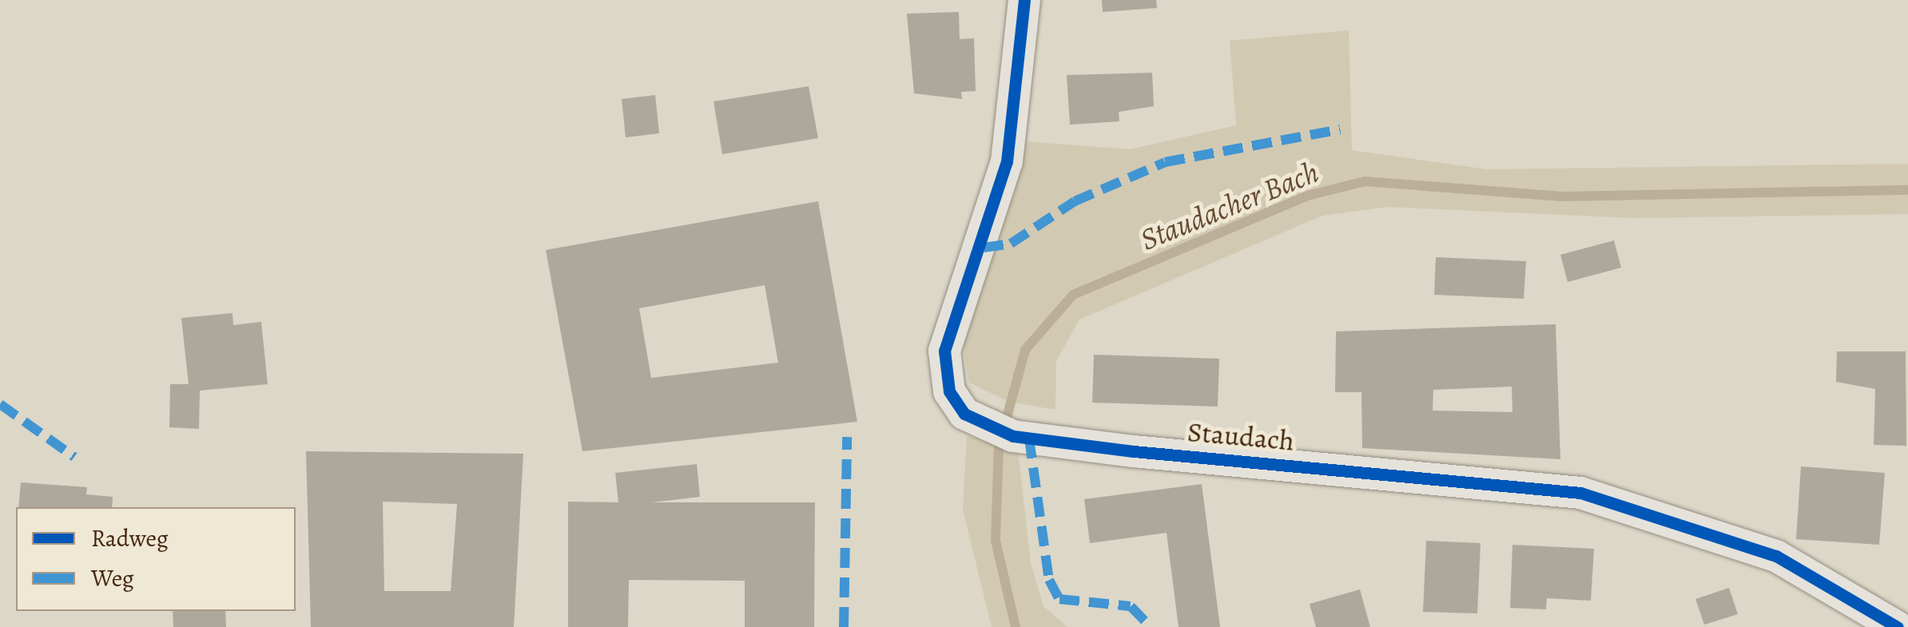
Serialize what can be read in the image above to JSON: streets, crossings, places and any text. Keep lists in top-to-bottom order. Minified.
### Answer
{"streets":{"street":["Staudach"]},"water":["Staudacher Bach"],"legend":["Radweg","Weg"]}
